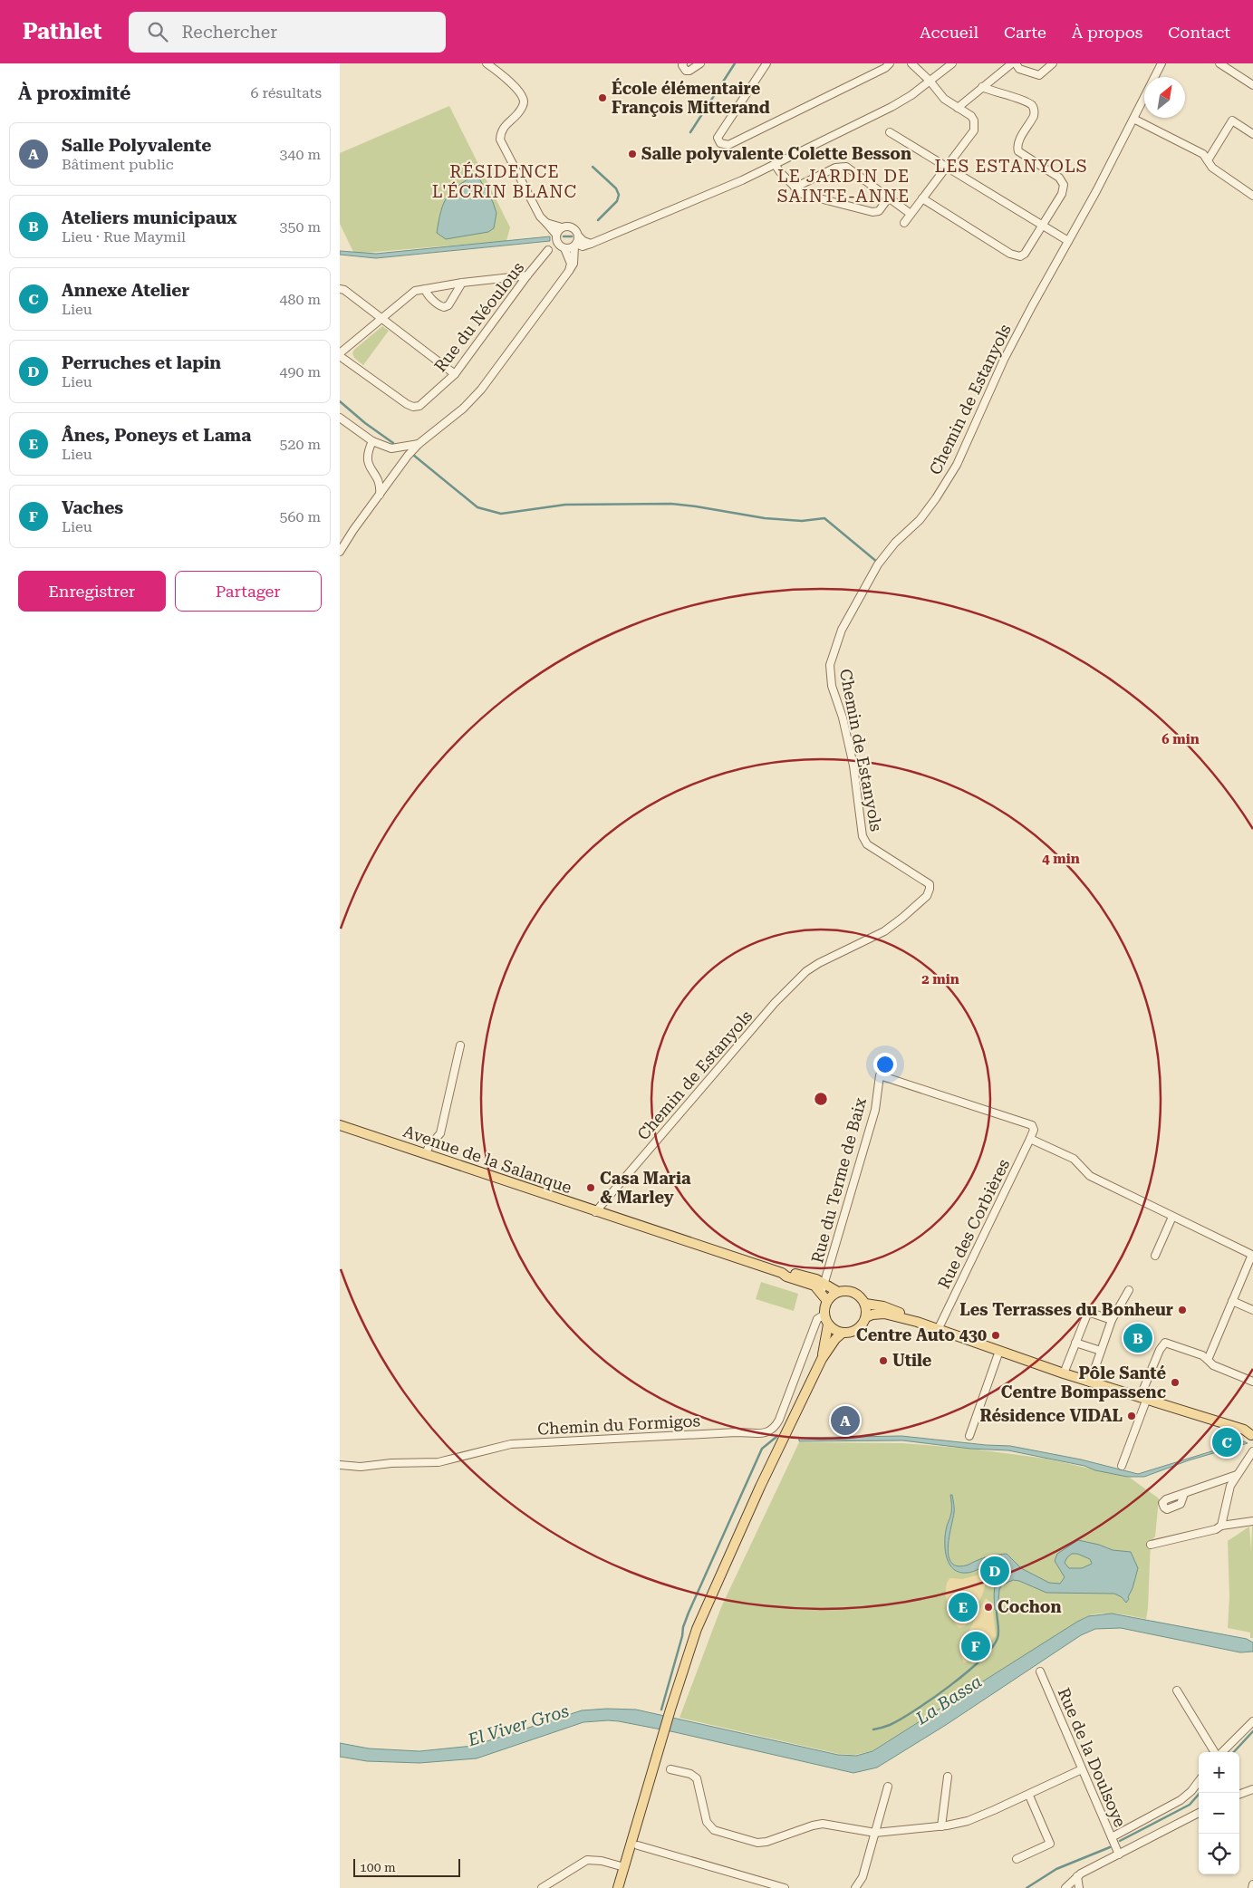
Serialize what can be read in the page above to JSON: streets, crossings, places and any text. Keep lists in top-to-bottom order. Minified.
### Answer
{"streets":{"main road":["Avenue de la Salanque"],"street":["Rue du Néoulous","Chemin de Estanyols","Rue du Terme de Baix","Rue des Corbières","Chemin du Formigos","Rue de la Doulsoye"]},"crossings":[["Chemin de Estanyols","Avenue de la Salanque"],["Avenue de la Salanque","Rue du Terme de Baix"],["Avenue de la Salanque","Chemin du Formigos"],["Rue du Terme de Baix","Rue des Corbières"]],"districts":["LES ESTANYOLS","RÉSIDENCE L'ÉCRIN BLANC","LE JARDIN DE SAINTE-ANNE"],"water":["La Bassa","El Viver Gros"],"places":["École élémentaire François Mitterand","Salle polyvalente Colette Besson","Casa Maria & Marley","Les Terrasses du Bonheur","Centre Auto 430","Utile","Pôle Santé Centre Bompassenc","Résidence VIDAL","Cochon"],"scale_bar":"100 m","north":"top right","page":{"header":"Pathlet","search":"Rechercher","nav":["Accueil","Carte","À propos","Contact"],"heading":["À proximité","6 résultats"],"list":[{"mark":"A","name":"Salle Polyvalente","note":"Bâtiment public","value":"340 m"},{"mark":"B","name":"Ateliers municipaux","note":"Lieu · Rue Maymil","value":"350 m"},{"mark":"C","name":"Annexe Atelier","note":"Lieu","value":"480 m"},{"mark":"D","name":"Perruches et lapin","note":"Lieu","value":"490 m"},{"mark":"E","name":"Ânes, Poneys et Lama","note":"Lieu","value":"520 m"},{"mark":"F","name":"Vaches","note":"Lieu","value":"560 m"}],"buttons":["Enregistrer","Partager"],"pins":["B","A","C","D","E","F"],"map_buttons":["+","−"],"scale":"100 m"},"rings":["6 min","4 min","2 min"]}
